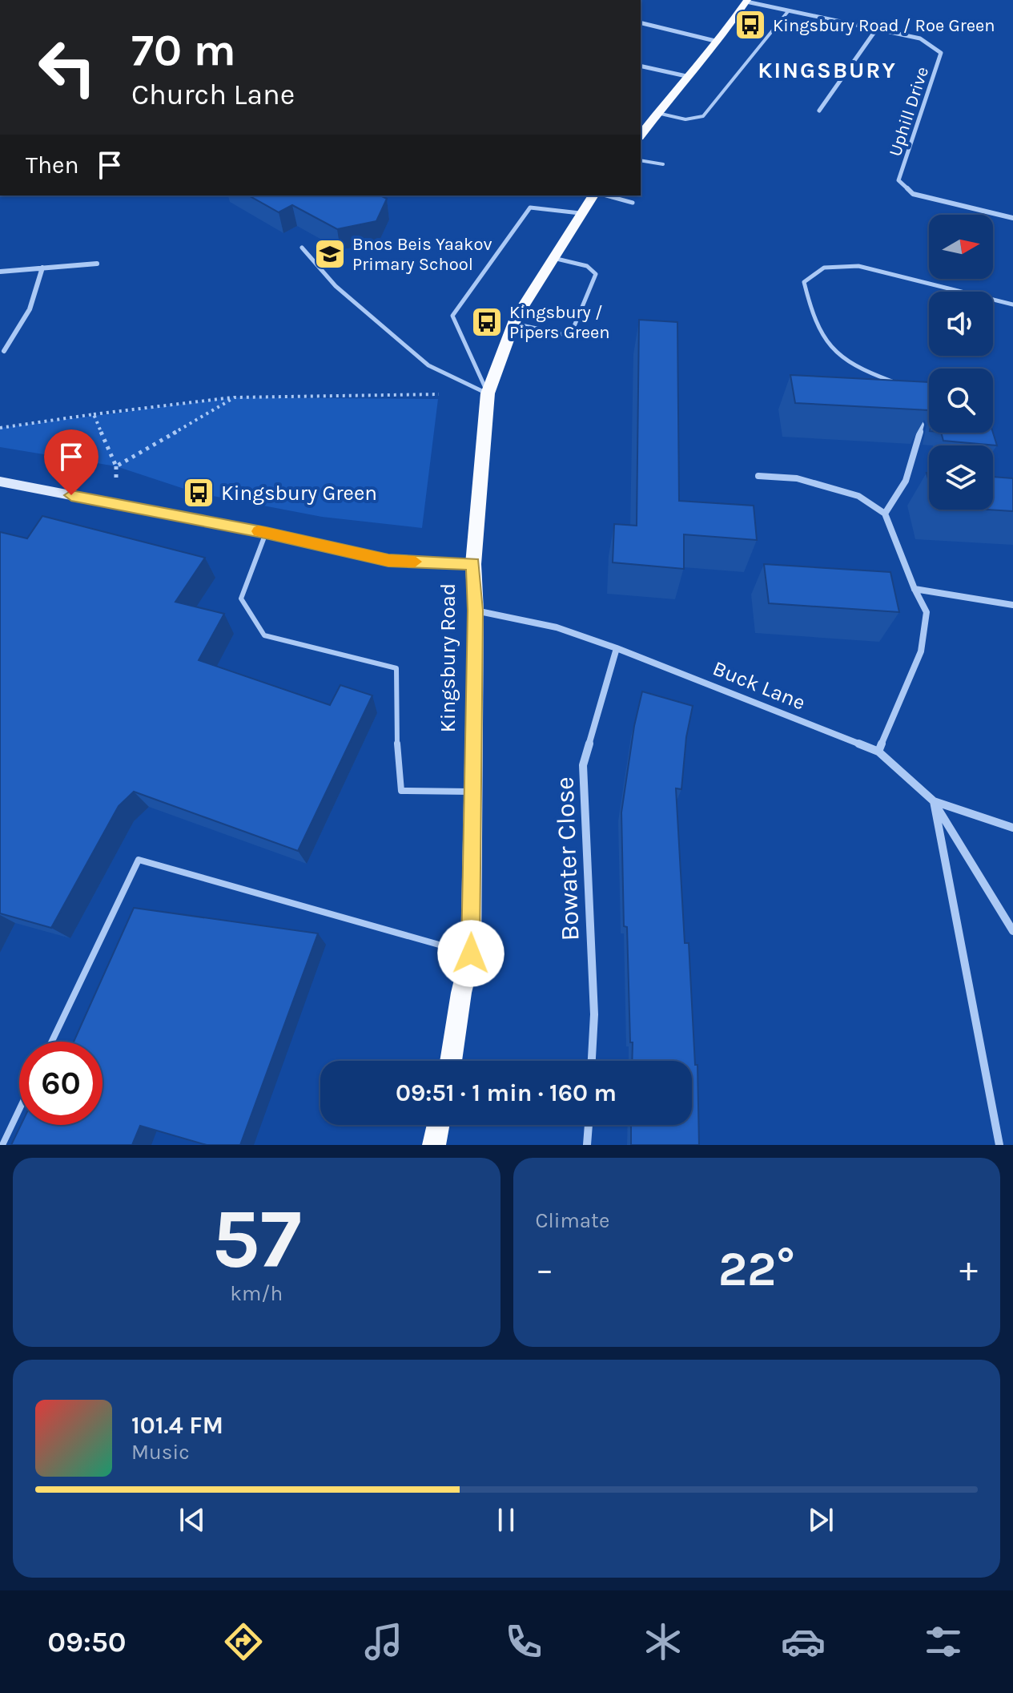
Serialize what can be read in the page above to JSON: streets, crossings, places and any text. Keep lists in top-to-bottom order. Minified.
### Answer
{"streets":{"main road":["Kingsbury Road"],"street":["Uphill Drive","Buck Lane","Bowater Close"]},"crossings":[["Kingsbury Road","Buck Lane"],["Buck Lane","Bowater Close"]],"districts":["KINGSBURY"],"places":{"bus stop":["Kingsbury Road / Roe Green","Kingsbury / Pipers Green","Kingsbury Green"],"school or university":["Bnos Beis Yaakov Primary School"]},"north":"right","page":{"turn":["70 m","Church Lane"],"then":"Then","limit":"60","trip":"09:51 · 1 min · 160 m","tile":[["57","km/h"],"Climate"],"heat":["−","22°","+"],"song":["101.4 FM","Music"],"tabs":"09:50"}}
